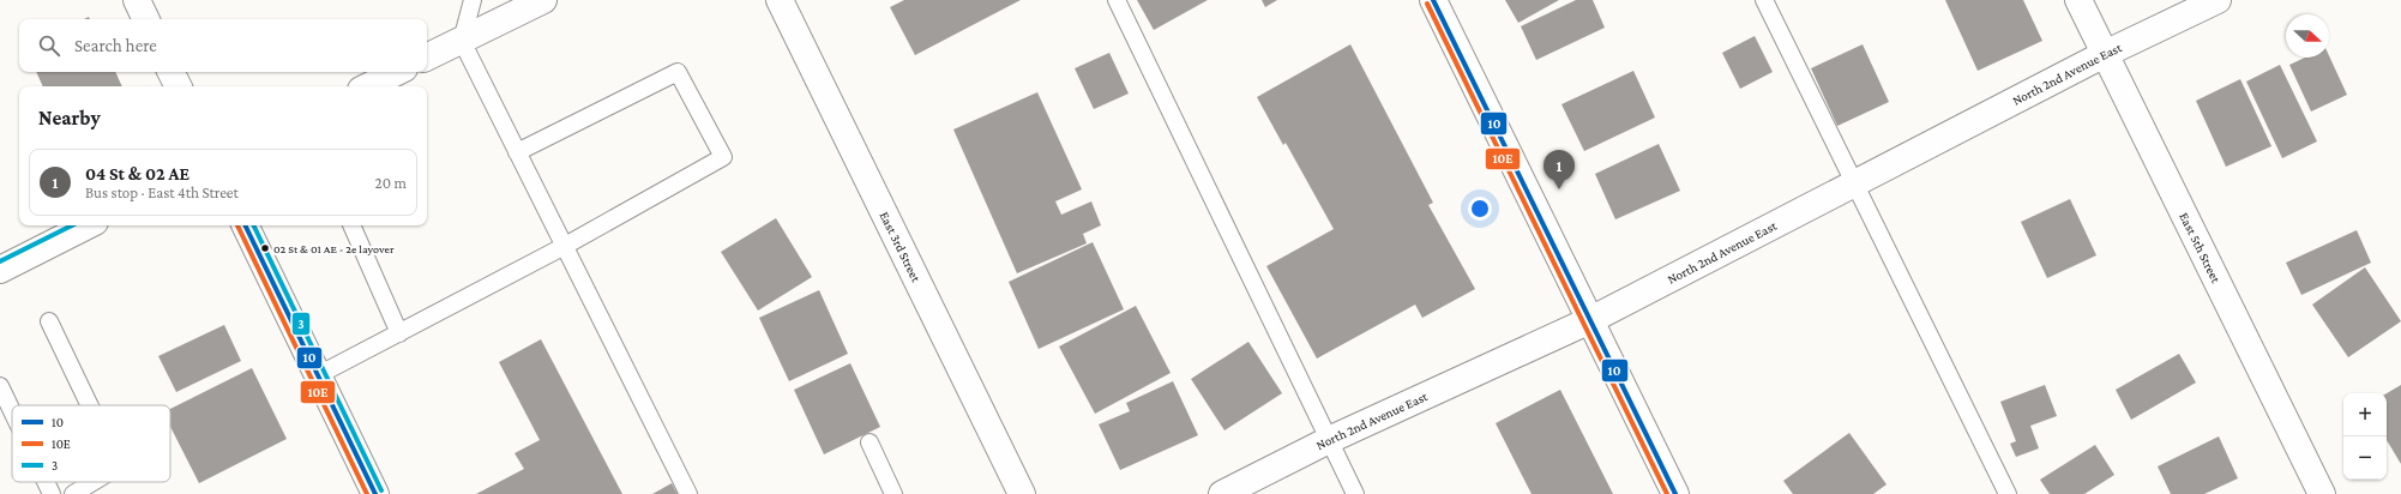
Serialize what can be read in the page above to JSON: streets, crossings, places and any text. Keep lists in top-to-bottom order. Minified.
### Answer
{"streets":{"street":["North 2nd Avenue East","East 3rd Street","East 5th Street"]},"crossings":[["North 2nd Avenue East","East 5th Street"]],"places":["02 St & 01 AE - 2e layover"],"lines":["transit line 10","transit line 10E","transit line 3"],"legend":["10","10E","3"],"north":"right","page":{"search":"Search here","heading":"Nearby","list":[{"mark":"1","name":"04 St & 02 AE","note":"Bus stop · East 4th Street","value":"20 m"}],"pins":"1","map_buttons":["+","−"]}}
